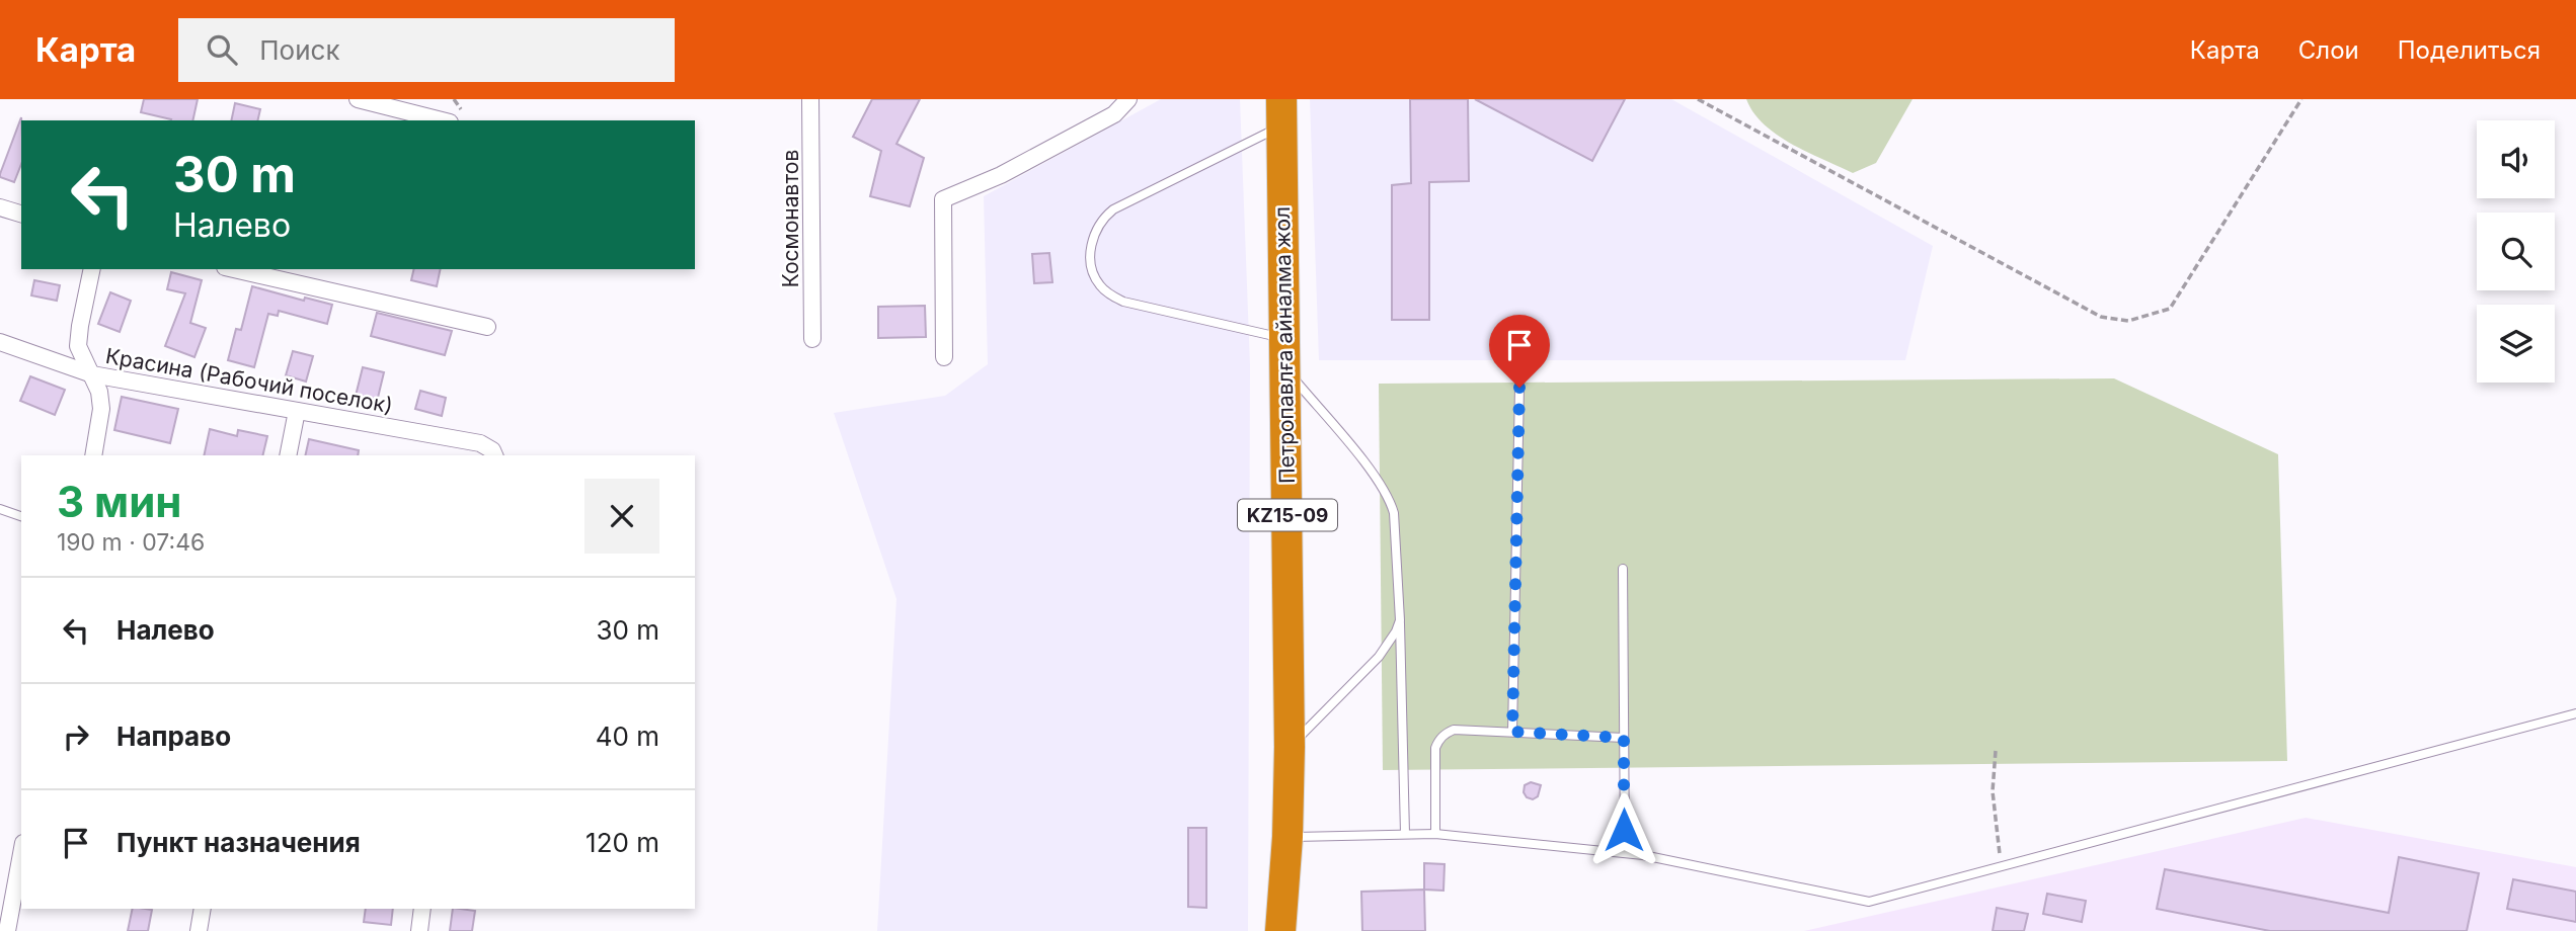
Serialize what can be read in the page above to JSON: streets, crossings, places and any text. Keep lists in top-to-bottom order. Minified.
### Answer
{"streets":{"highway":["Петропавлға айналма жол","KZ15-09"],"street":["Космонавтов","Красина (Рабочий поселок)"]},"page":{"header":"Карта","search":"Поиск","nav":["Карта","Слои","Поделиться"],"turn":["30 m","Налево"],"heading":["3 мин","190 m · 07:46"],"list":[{"name":"Налево","value":"30 m"},{"name":"Направо","value":"40 m"},{"name":"Пункт назначения","value":"120 m"}]}}
